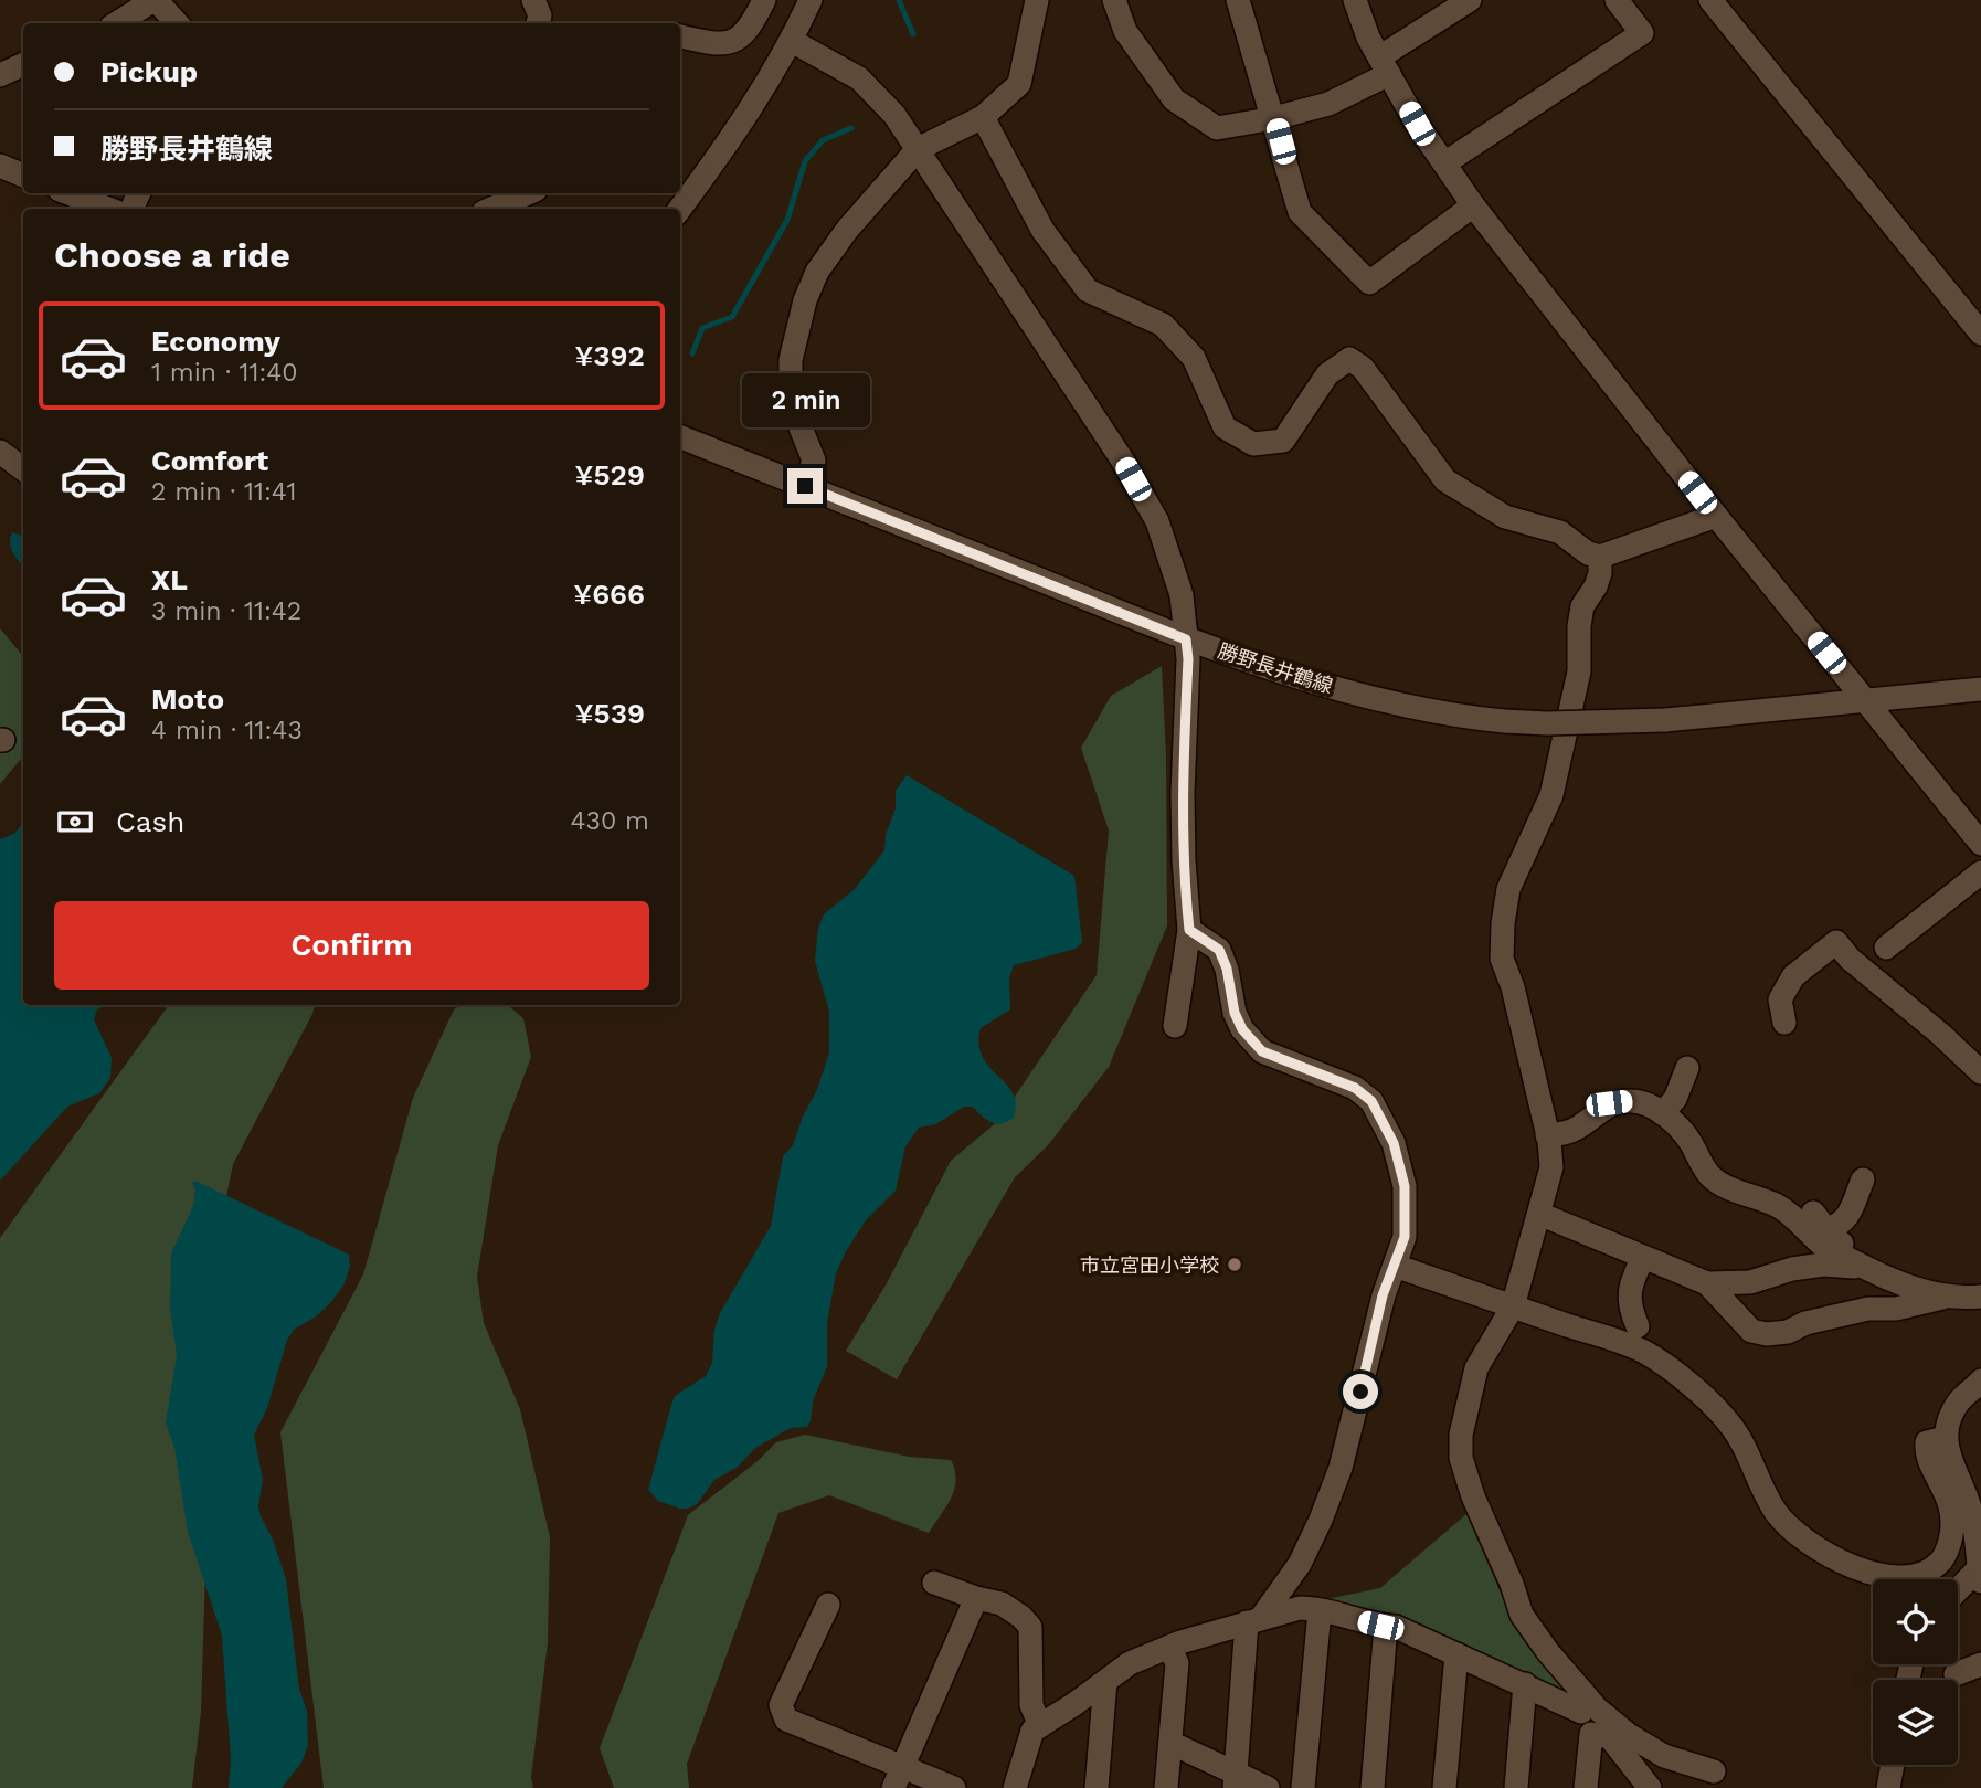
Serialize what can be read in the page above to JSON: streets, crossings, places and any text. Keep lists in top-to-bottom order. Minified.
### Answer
{"streets":{"street":["勝野長井鶴線"]},"places":["市立宮田小学校"],"page":{"banner":["Pickup","勝野長井鶴線"],"heading":"Choose a ride","list":[{"name":"Economy","note":"1 min · 11:40","value":"¥392"},{"name":"Comfort","note":"2 min · 11:41","value":"¥529"},{"name":"XL","note":"3 min · 11:42","value":"¥666"},{"name":"Moto","note":"4 min · 11:43","value":"¥539"}],"bubble":"2 min","pay":["Cash","430 m"],"buttons":"Confirm"}}
